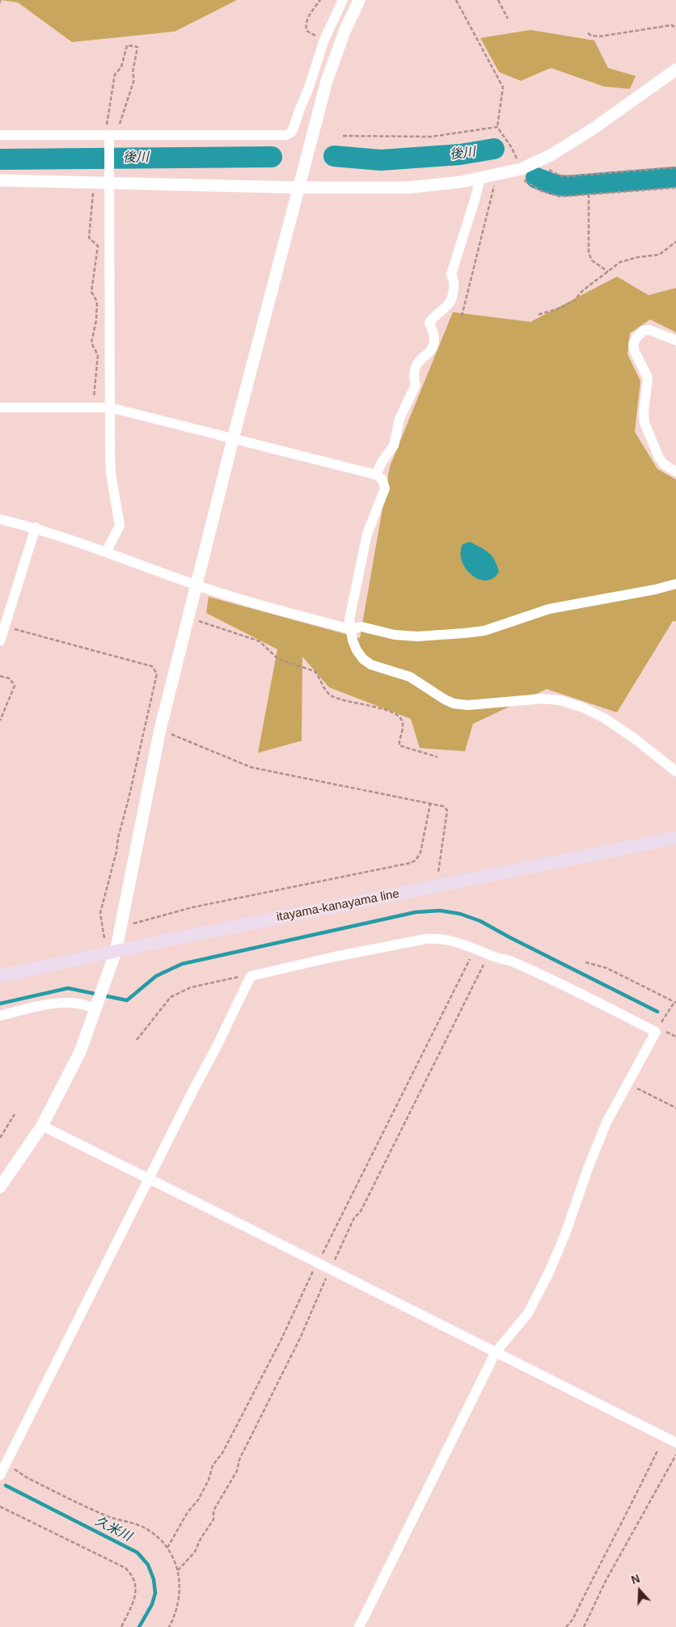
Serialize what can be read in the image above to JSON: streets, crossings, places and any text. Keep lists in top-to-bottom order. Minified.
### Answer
{"streets":{"main road":["itayama-kanayama line"]},"water":["後川","久米川"],"north":"top"}
